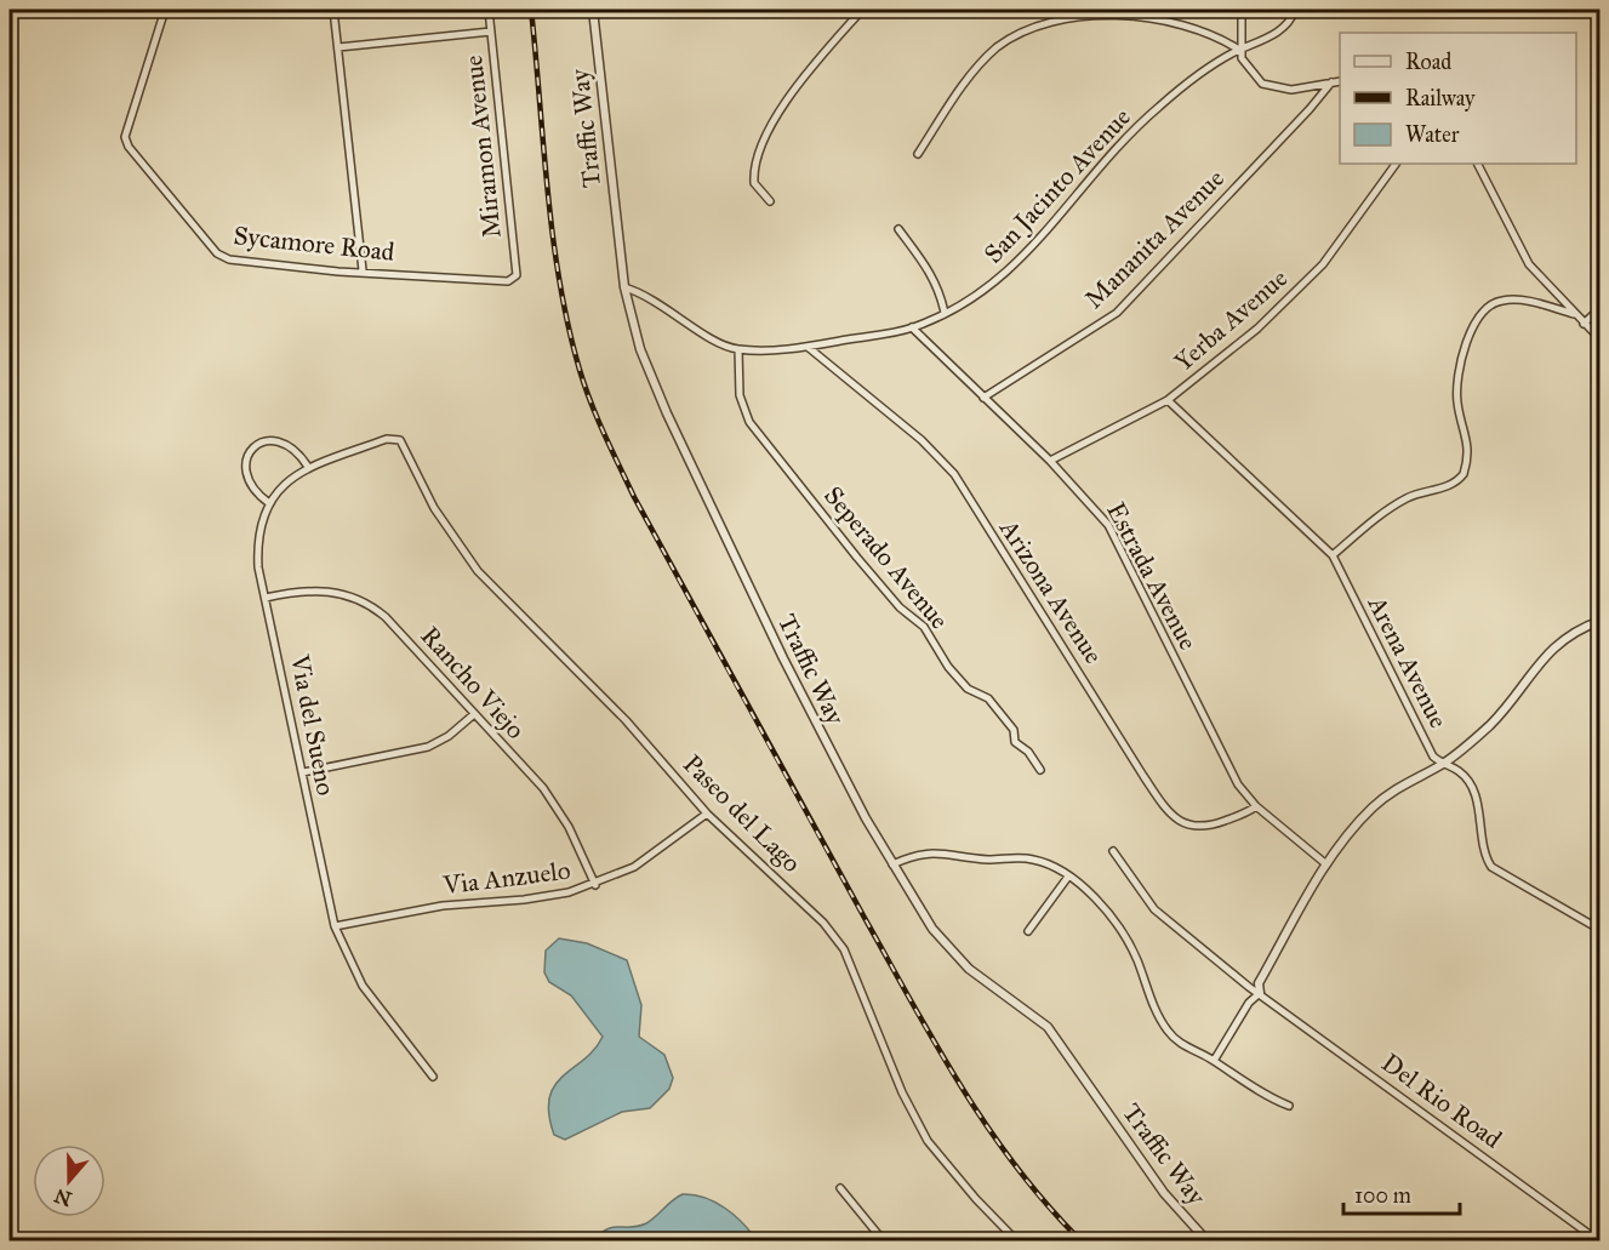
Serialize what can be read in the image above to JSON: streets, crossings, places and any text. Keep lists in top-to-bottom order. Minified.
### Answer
{"streets":{"street":["Traffic Way","Miramon Avenue","San Jacinto Avenue","Mananita Avenue","Sycamore Road","Yerba Avenue","Seperado Avenue","Estrada Avenue","Arizona Avenue","Arena Avenue","Rancho Viejo","Via del Sueno","Paseo del Lago","Via Anzuelo","Del Rio Road"]},"crossings":[["Traffic Way","San Jacinto Avenue"],["Miramon Avenue","Sycamore Road"],["San Jacinto Avenue","Seperado Avenue"],["San Jacinto Avenue","Estrada Avenue"],["San Jacinto Avenue","Arizona Avenue"],["Mananita Avenue","Estrada Avenue"],["Yerba Avenue","Estrada Avenue"],["Yerba Avenue","Arena Avenue"],["Estrada Avenue","Arizona Avenue"],["Rancho Viejo","Via del Sueno"],["Rancho Viejo","Via Anzuelo"],["Via del Sueno","Paseo del Lago"],["Via del Sueno","Via Anzuelo"],["Paseo del Lago","Via Anzuelo"]],"legend":["Road","Railway","Water"],"scale_bar":"100 m","north":"bottom"}
